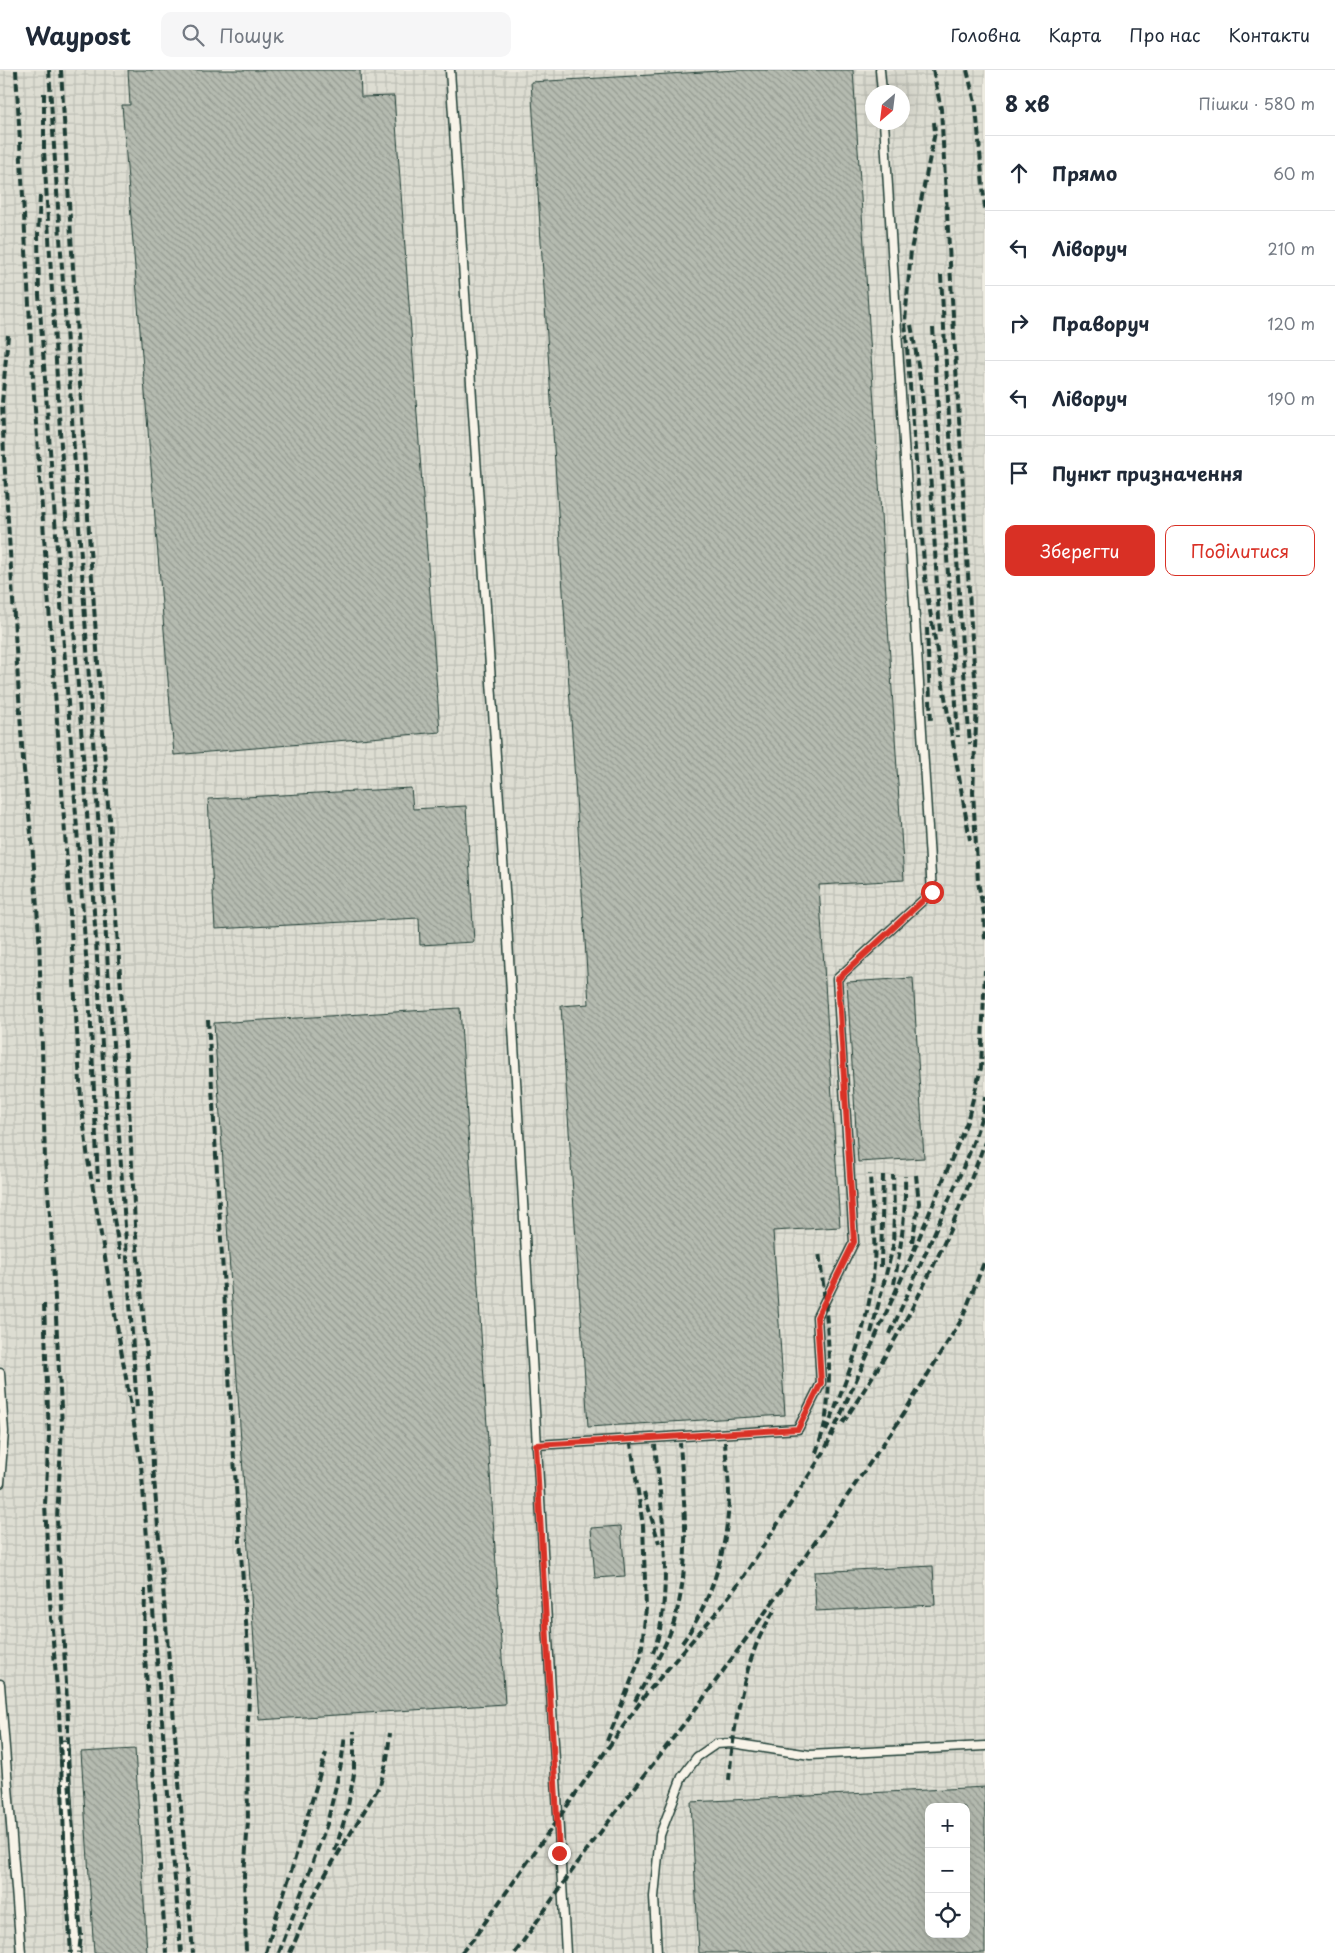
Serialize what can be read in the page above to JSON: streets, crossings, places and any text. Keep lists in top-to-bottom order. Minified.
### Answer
{"north":"bottom left","page":{"header":"Waypost","search":"Пошук","nav":["Головна","Карта","Про нас","Контакти"],"heading":["8 хв","Пішки · 580 m"],"list":[["Прямо","60 m"],["Ліворуч","210 m"],["Праворуч","120 m"],["Ліворуч","190 m"],"Пункт призначення"],"buttons":["Зберегти","Поділитися"],"map_buttons":["+","−"]}}
